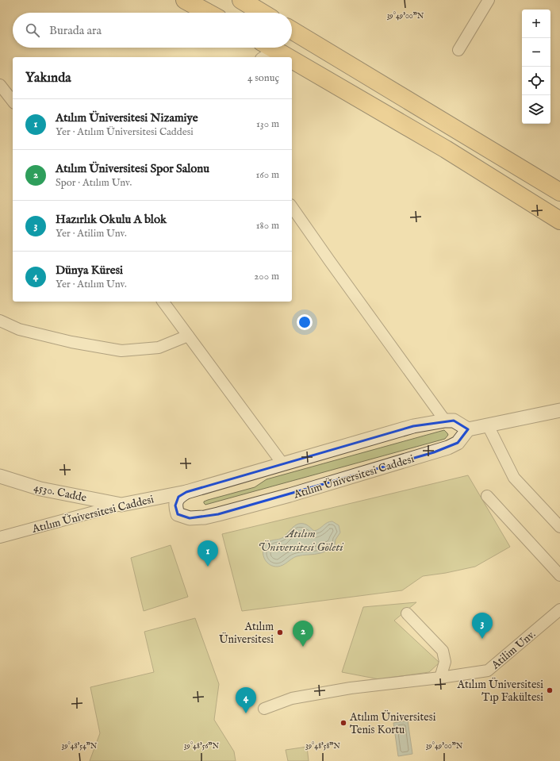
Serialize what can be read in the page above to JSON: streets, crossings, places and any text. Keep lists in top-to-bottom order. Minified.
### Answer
{"streets":{"street":["Atılım Üniversitesi Caddesi","4530. Cadde","Atilim Unv."]},"crossings":[["Atılım Üniversitesi Caddesi","4530. Cadde"]],"water":["Atılım Üniversitesi Göleti"],"places":["Atılım Üniversitesi","Atılım Üniversitesi Tıp Fakültesi","Atılım Üniversitesi Tenis Kortu"],"page":{"map_buttons":["+","−"],"search":"Burada ara","heading":["Yakında","4 sonuç"],"list":[{"mark":"1","name":"Atılım Üniversitesi Nizamiye","note":"Yer · Atılım Üniversitesi Caddesi","value":"130 m"},{"mark":"2","name":"Atılım Üniversitesi Spor Salonu","note":"Spor · Atılım Unv.","value":"160 m"},{"mark":"3","name":"Hazırlık Okulu A blok","note":"Yer · Atilim Unv.","value":"180 m"},{"mark":"4","name":"Dünya Küresi","note":"Yer · Atılım Unv.","value":"200 m"}],"pins":["1","3","2","4"]},"coordinates":["39°49'00\"N","39°48'54\"N","39°48'56\"N","39°48'58\"N"]}
